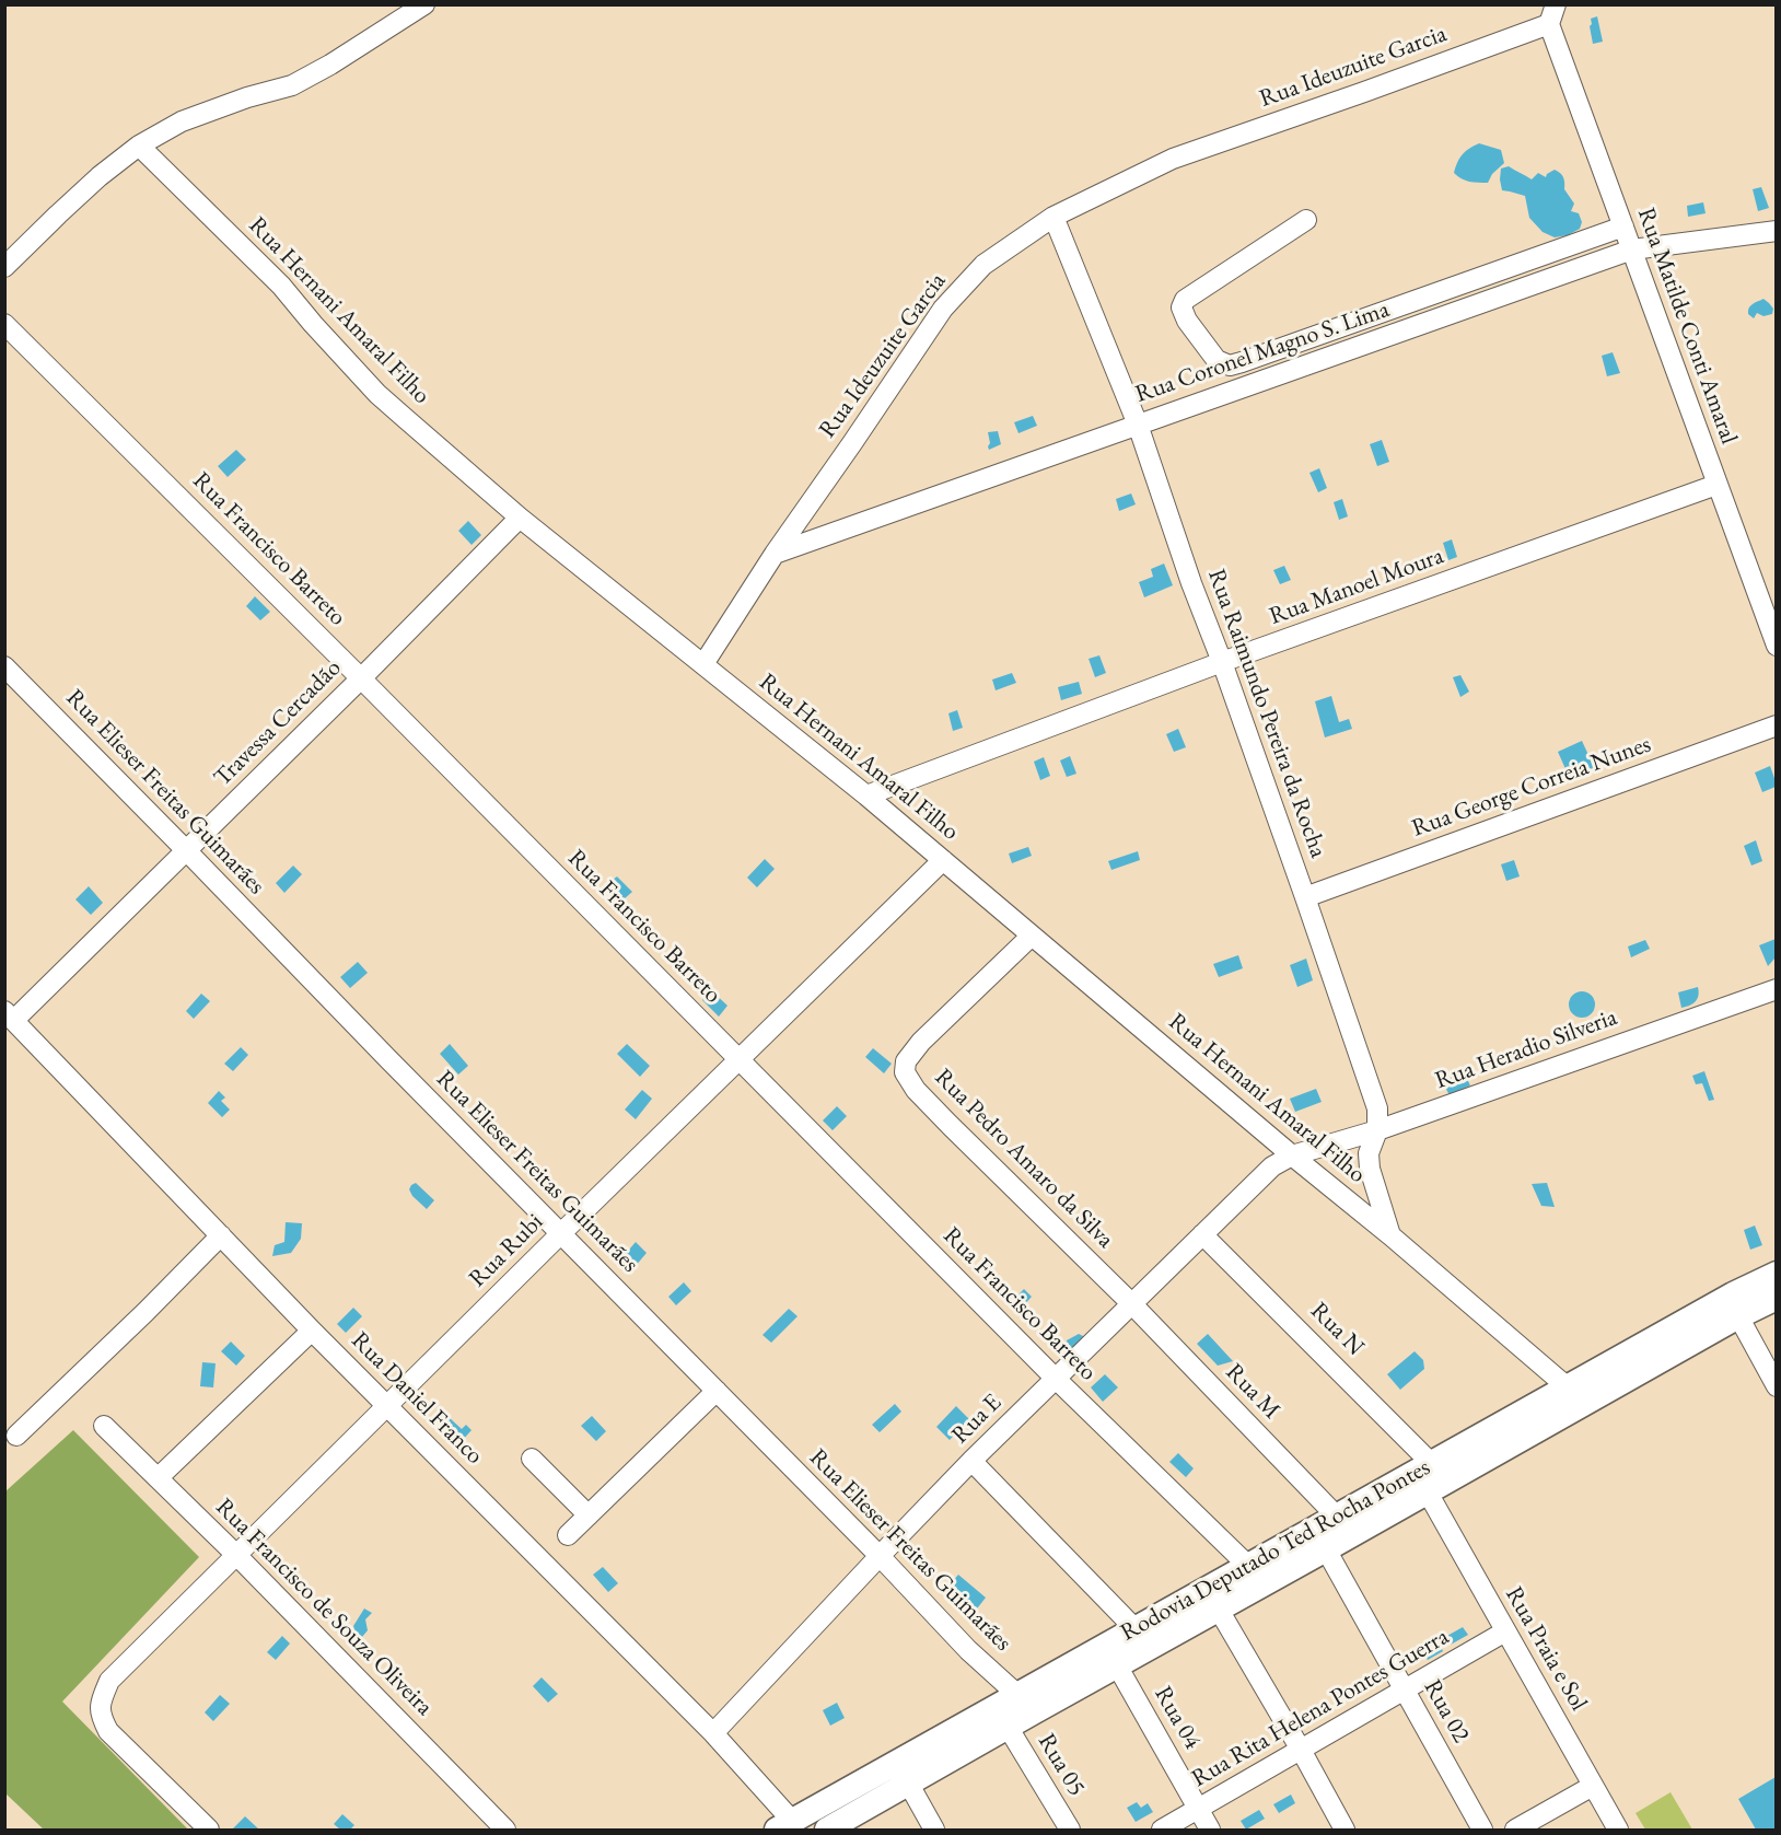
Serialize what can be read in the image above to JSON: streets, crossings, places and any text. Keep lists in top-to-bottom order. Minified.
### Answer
{"streets":{"main road":["Rodovia Deputado Ted Rocha Pontes"],"street":["Rua Ideuzuite Garcia","Rua Hernani Amaral Filho","Rua Matilde Conti Amaral","Rua Coronel Magno S. Lima","Rua Francisco Barreto","Rua Manoel Moura","Rua Raimundo Pereira da Rocha","Travessa Cercadão","Rua George Correia Nunes","Rua Elieser Freitas Guimarães","Rua Heradio Silveria","Rua Pedro Amaro da Silva","Rua Rubi","Rua N","Rua M","Rua Daniel Franco","Rua E","Rua Francisco de Souza Oliveira","Rua Praia e Sol","Rua Rita Helena Pontes Guerra","Rua 02","Rua 04","Rua 05"]},"crossings":[["Rua Ideuzuite Garcia","Rua Hernani Amaral Filho"],["Rua Ideuzuite Garcia","Rua Matilde Conti Amaral"],["Rua Ideuzuite Garcia","Rua Coronel Magno S. Lima"],["Rua Ideuzuite Garcia","Rua Raimundo Pereira da Rocha"],["Rua Hernani Amaral Filho","Rua Manoel Moura"],["Rua Hernani Amaral Filho","Rua Raimundo Pereira da Rocha"],["Rua Hernani Amaral Filho","Travessa Cercadão"],["Rua Hernani Amaral Filho","Rua Heradio Silveria"],["Rua Hernani Amaral Filho","Rua Pedro Amaro da Silva"],["Rua Hernani Amaral Filho","Rua Rubi"],["Rua Hernani Amaral Filho","Rua E"],["Rua Hernani Amaral Filho","Rodovia Deputado Ted Rocha Pontes"],["Rua Matilde Conti Amaral","Rua Coronel Magno S. Lima"],["Rua Matilde Conti Amaral","Rua Manoel Moura"],["Rua Coronel Magno S. Lima","Rua Raimundo Pereira da Rocha"],["Rua Francisco Barreto","Travessa Cercadão"],["Rua Francisco Barreto","Rua Rubi"],["Rua Francisco Barreto","Rua E"],["Rua Francisco Barreto","Rodovia Deputado Ted Rocha Pontes"],["Rua Manoel Moura","Rua Raimundo Pereira da Rocha"],["Rua Raimundo Pereira da Rocha","Rua George Correia Nunes"],["Rua Raimundo Pereira da Rocha","Rua Heradio Silveria"],["Travessa Cercadão","Rua Elieser Freitas Guimarães"],["Travessa Cercadão","Rua Daniel Franco"],["Rua Elieser Freitas Guimarães","Rua Rubi"],["Rua Elieser Freitas Guimarães","Rua E"],["Rua Elieser Freitas Guimarães","Rodovia Deputado Ted Rocha Pontes"],["Rua Heradio Silveria","Rua E"],["Rua Pedro Amaro da Silva","Rua M"],["Rua Pedro Amaro da Silva","Rua E"],["Rua Rubi","Rua Daniel Franco"],["Rua Rubi","Rua Francisco de Souza Oliveira"],["Rua N","Rua E"],["Rua N","Rodovia Deputado Ted Rocha Pontes"],["Rua M","Rua E"],["Rua M","Rodovia Deputado Ted Rocha Pontes"],["Rua Daniel Franco","Rua E"],["Rua Daniel Franco","Rodovia Deputado Ted Rocha Pontes"],["Rodovia Deputado Ted Rocha Pontes","Rua Praia e Sol"],["Rodovia Deputado Ted Rocha Pontes","Rua 02"],["Rodovia Deputado Ted Rocha Pontes","Rua 04"],["Rodovia Deputado Ted Rocha Pontes","Rua 05"],["Rua Praia e Sol","Rua Rita Helena Pontes Guerra"],["Rua Rita Helena Pontes Guerra","Rua 02"],["Rua Rita Helena Pontes Guerra","Rua 04"]]}
